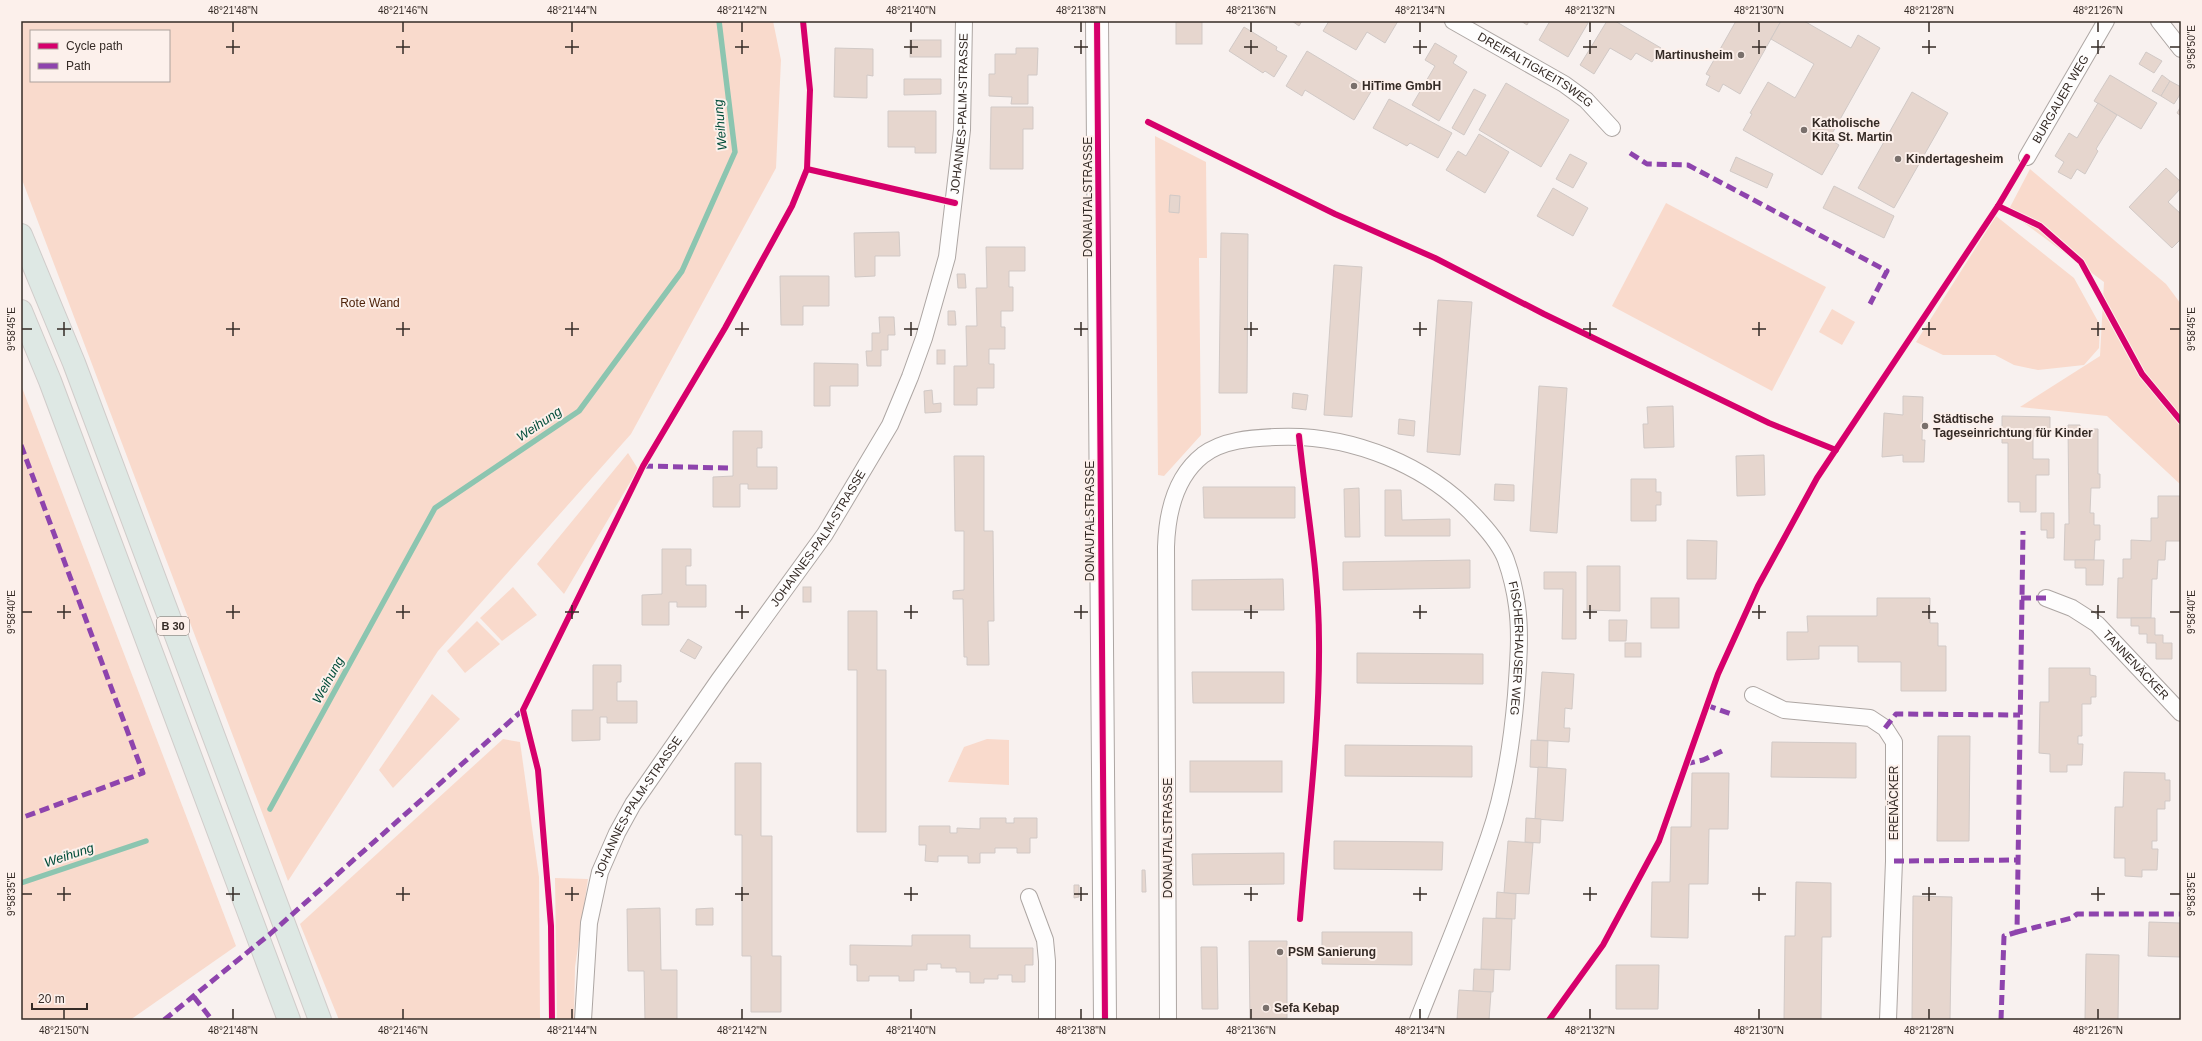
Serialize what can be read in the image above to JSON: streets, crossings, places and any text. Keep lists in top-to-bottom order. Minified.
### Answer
{"streets":{"highway":["B 30"],"main road":["DONAUTALSTRASSE"],"street":["DREIFALTIGKEITSWEG","BURGAUER WEG","JOHANNES-PALM-STRASSE","FISCHERHAUSER WEG","TANNENÄCKER","ERENÄCKER"]},"crossings":[["DONAUTALSTRASSE","FISCHERHAUSER WEG"]],"water":["Weihung"],"parks":["Rote Wand"],"places":["Martinusheim","HiTime GmbH","Katholische Kita St. Martin","Kindertagesheim","Städtische Tageseinrichtung für Kinder","PSM Sanierung","Sefa Kebap"],"legend":["Cycle path","Path"],"scale_bar":"20 m","coordinates":["48°21'48\"N","48°21'46\"N","48°21'44\"N","48°21'42\"N","48°21'40\"N","48°21'38\"N","48°21'36\"N","48°21'34\"N","48°21'32\"N","48°21'30\"N","48°21'28\"N","48°21'26\"N","9°58'50\"E","9°58'45\"E","9°58'40\"E","9°58'35\"E","48°21'50\"N"]}
